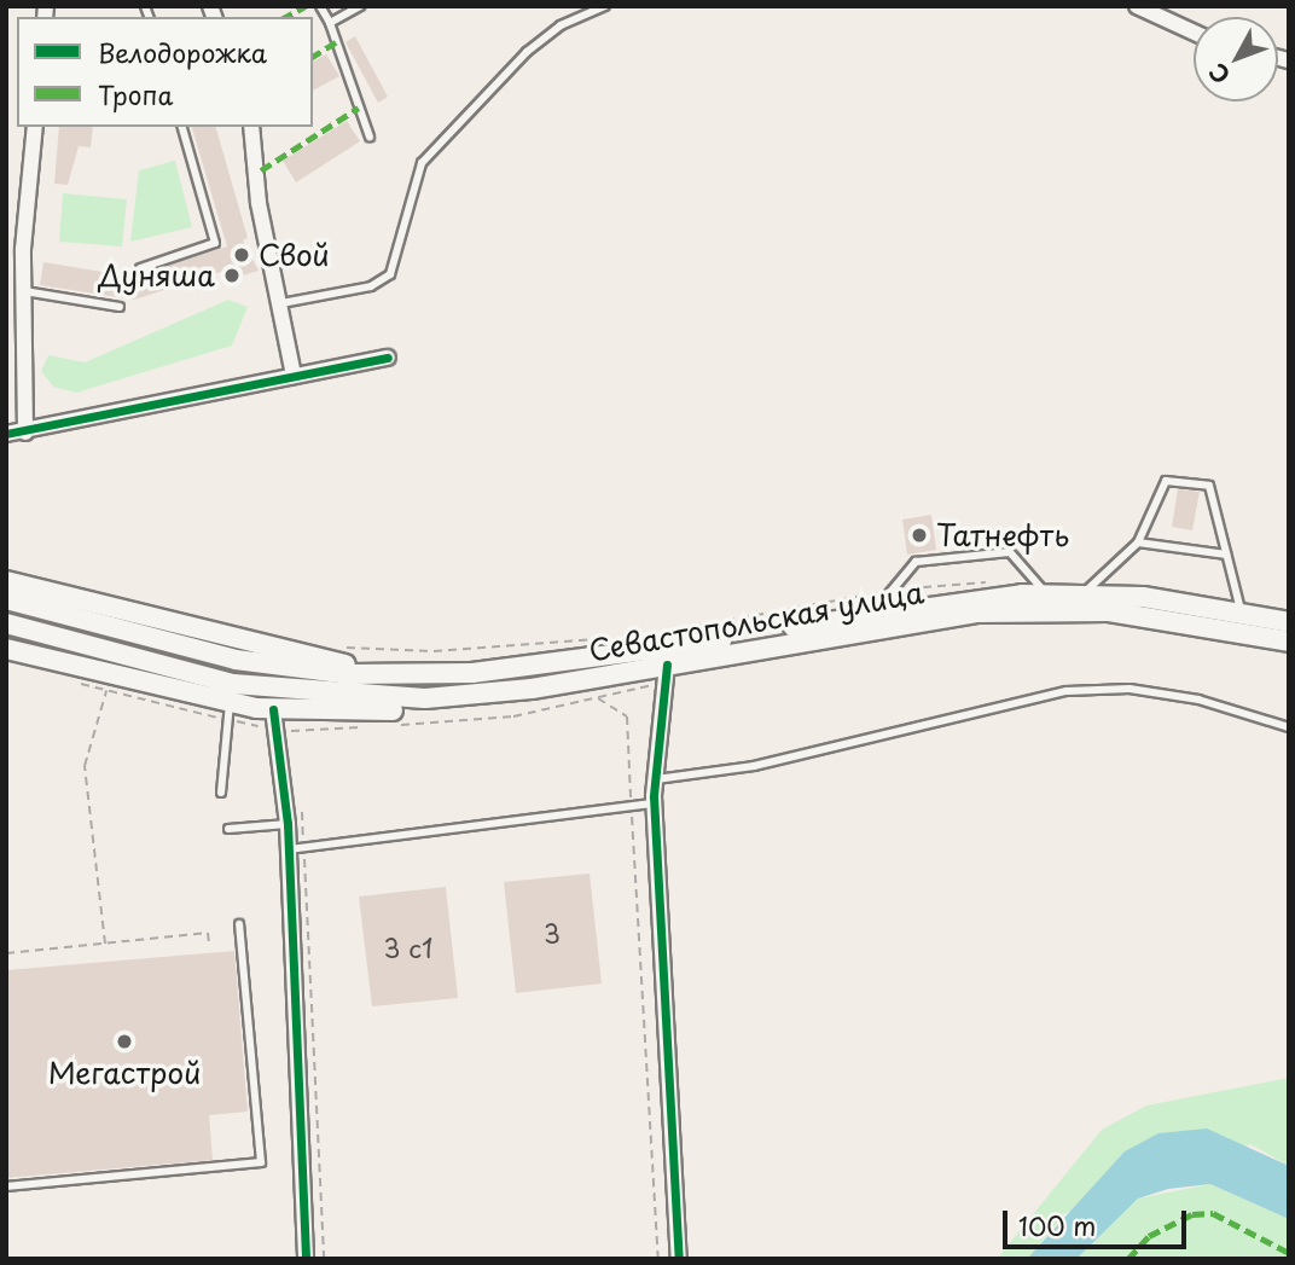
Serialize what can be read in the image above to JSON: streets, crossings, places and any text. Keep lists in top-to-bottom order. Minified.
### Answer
{"streets":{"main road":["Севастопольская улица"]},"places":["Свой","Дуняша","Татнефть","Мегастрой"],"house_numbers":["3","3 с1"],"legend":["Велодорожка","Тропа"],"scale_bar":"100 m","north":"bottom left"}
